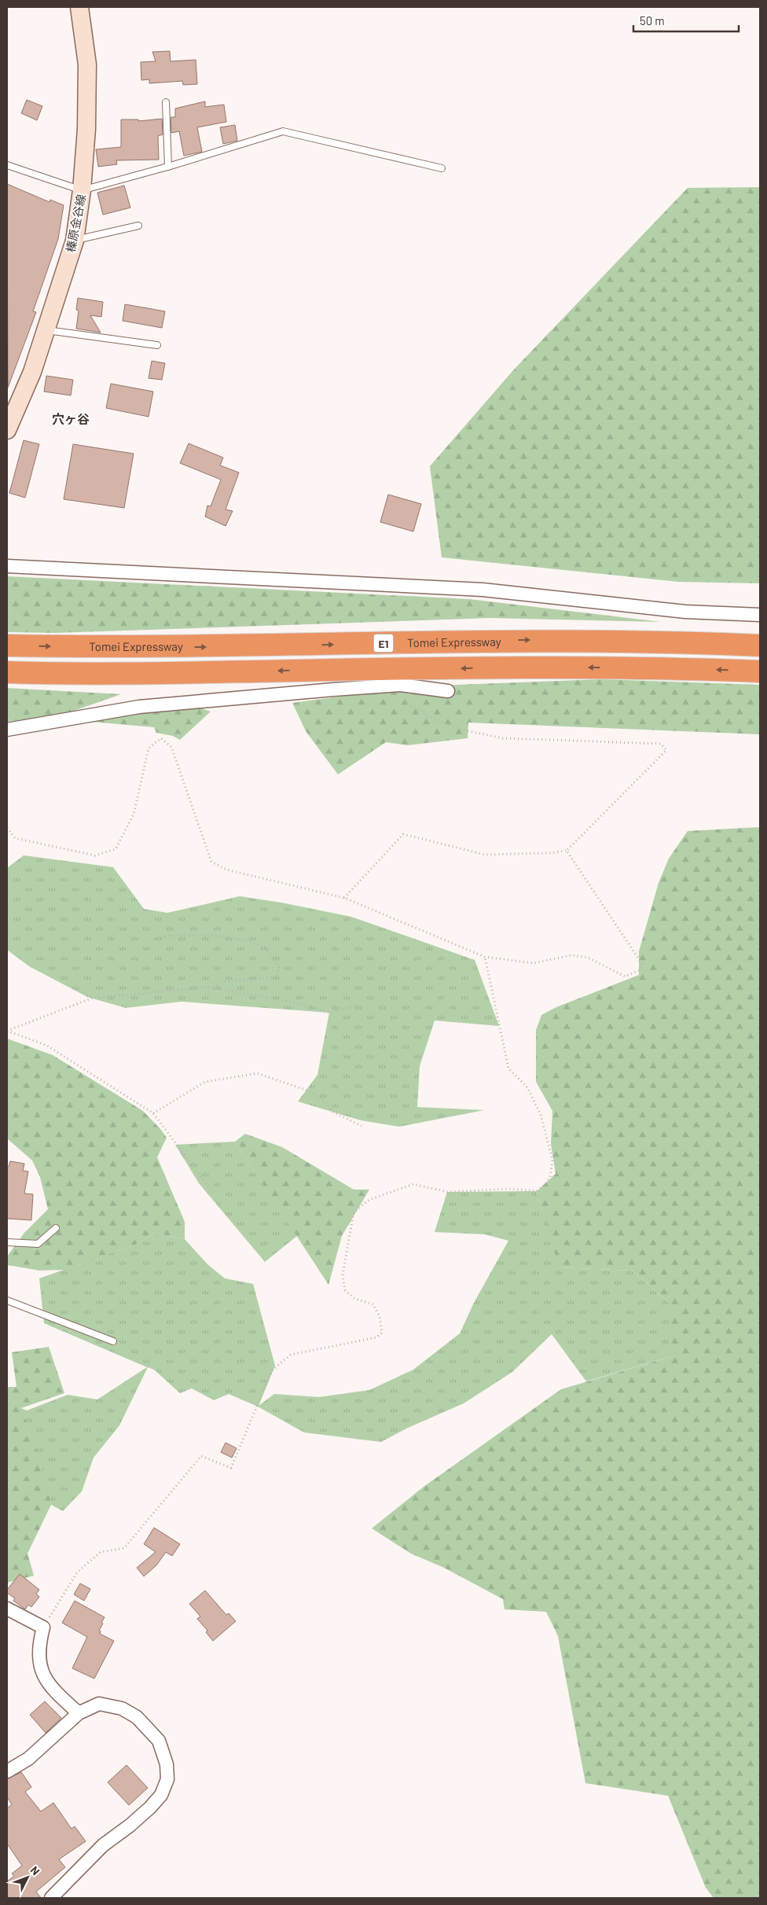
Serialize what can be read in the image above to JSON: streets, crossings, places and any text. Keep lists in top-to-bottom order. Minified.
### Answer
{"streets":{"highway":["Tomei Expressway","E1"],"main road":["榛原金谷線"]},"districts":["穴ヶ谷"],"scale_bar":"50 m","north":"top right"}
